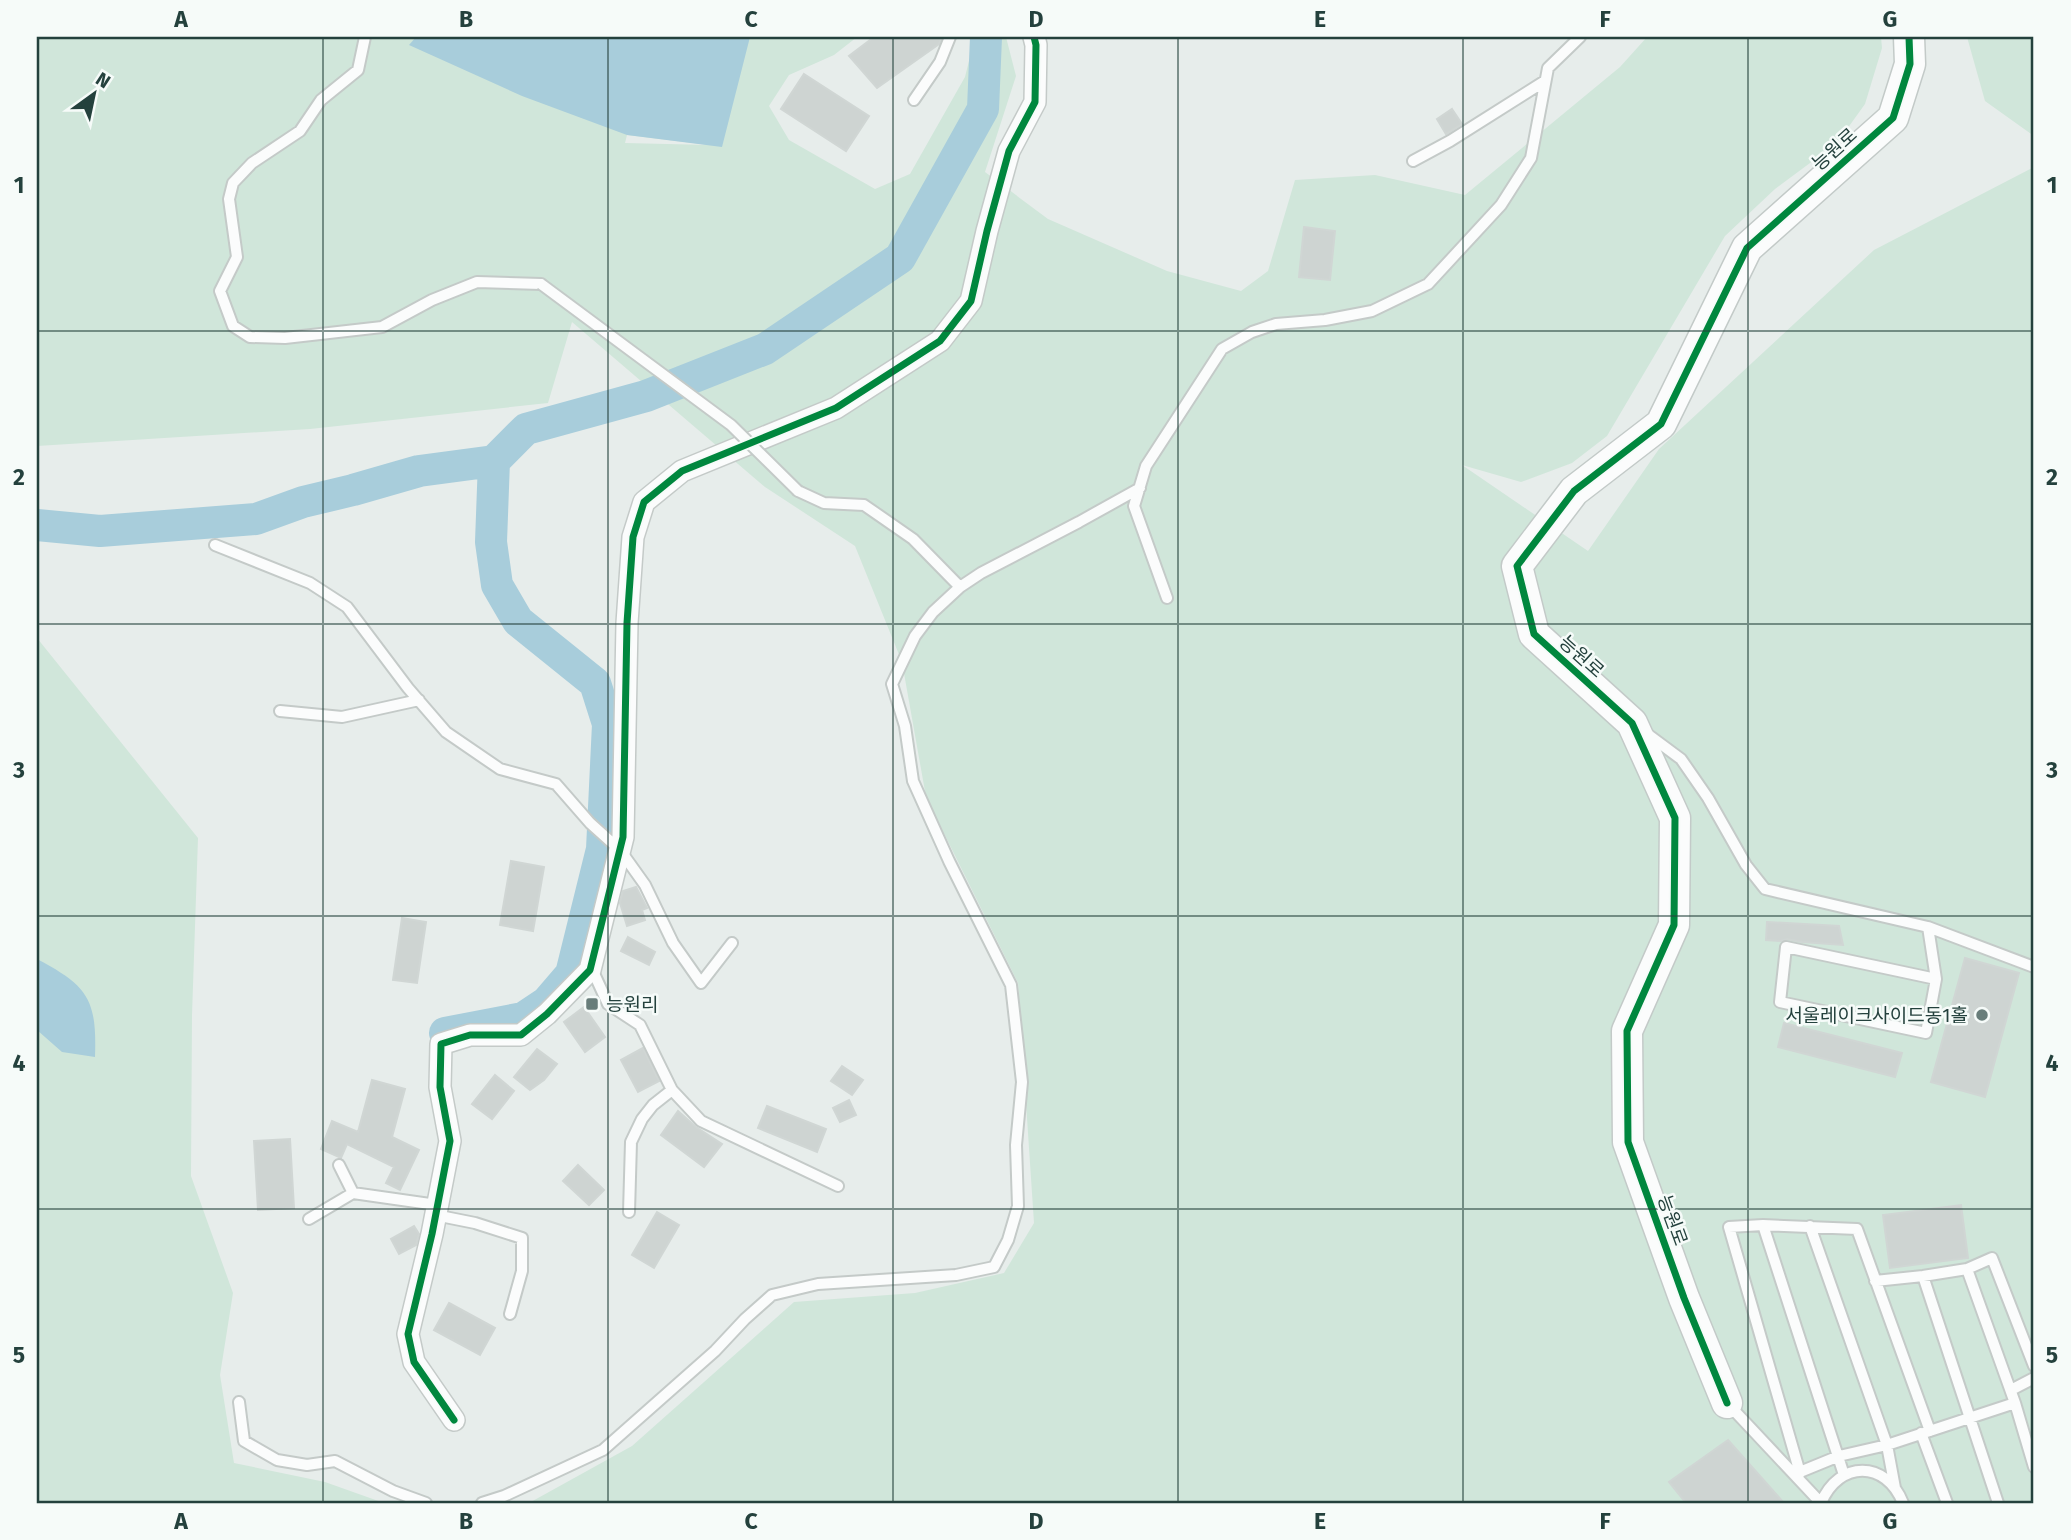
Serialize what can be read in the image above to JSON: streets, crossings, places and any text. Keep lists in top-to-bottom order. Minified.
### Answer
{"streets":{"street":["능원로"]},"places":{"transit":["능원리"],"other":["서울레이크사이드동1홀"]},"north":"top right","grid":{"columns":["A","B","C","D","E","F","G"],"rows":["1","2","3","4","5"]}}
